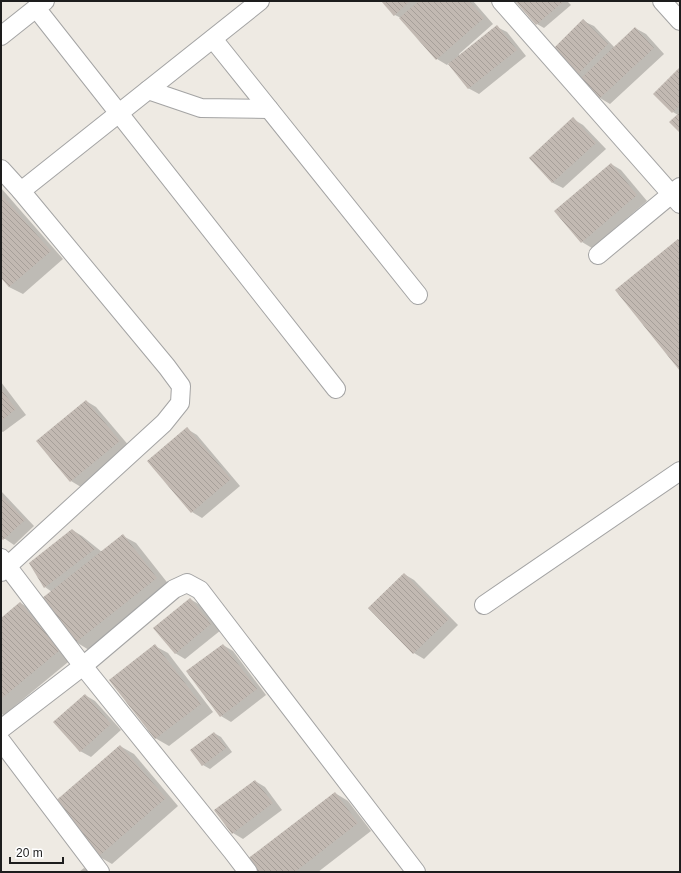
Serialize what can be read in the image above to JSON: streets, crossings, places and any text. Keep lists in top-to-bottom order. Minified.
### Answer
{"scale_bar":"20 m"}
